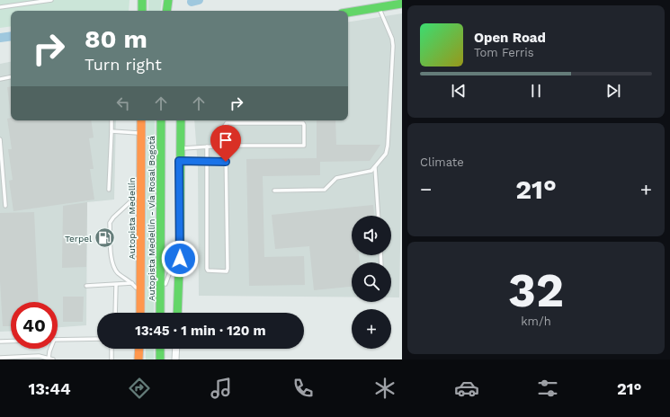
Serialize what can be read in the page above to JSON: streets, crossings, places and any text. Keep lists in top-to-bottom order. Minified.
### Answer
{"streets":{"main road":["Autopista Medellín","Autopista Medellín - Vía Rosal Bogotá"]},"places":{"fuel station":["Terpel"]},"page":{"turn":["80 m","Turn right"],"song":["Open Road","Tom Ferris"],"tile":["Climate",["32","km/h"]],"heat":["−","21°","+"],"map_buttons":"+","limit":"40","trip":"13:45 · 1 min · 120 m","tabs":["13:44","21°"]}}
